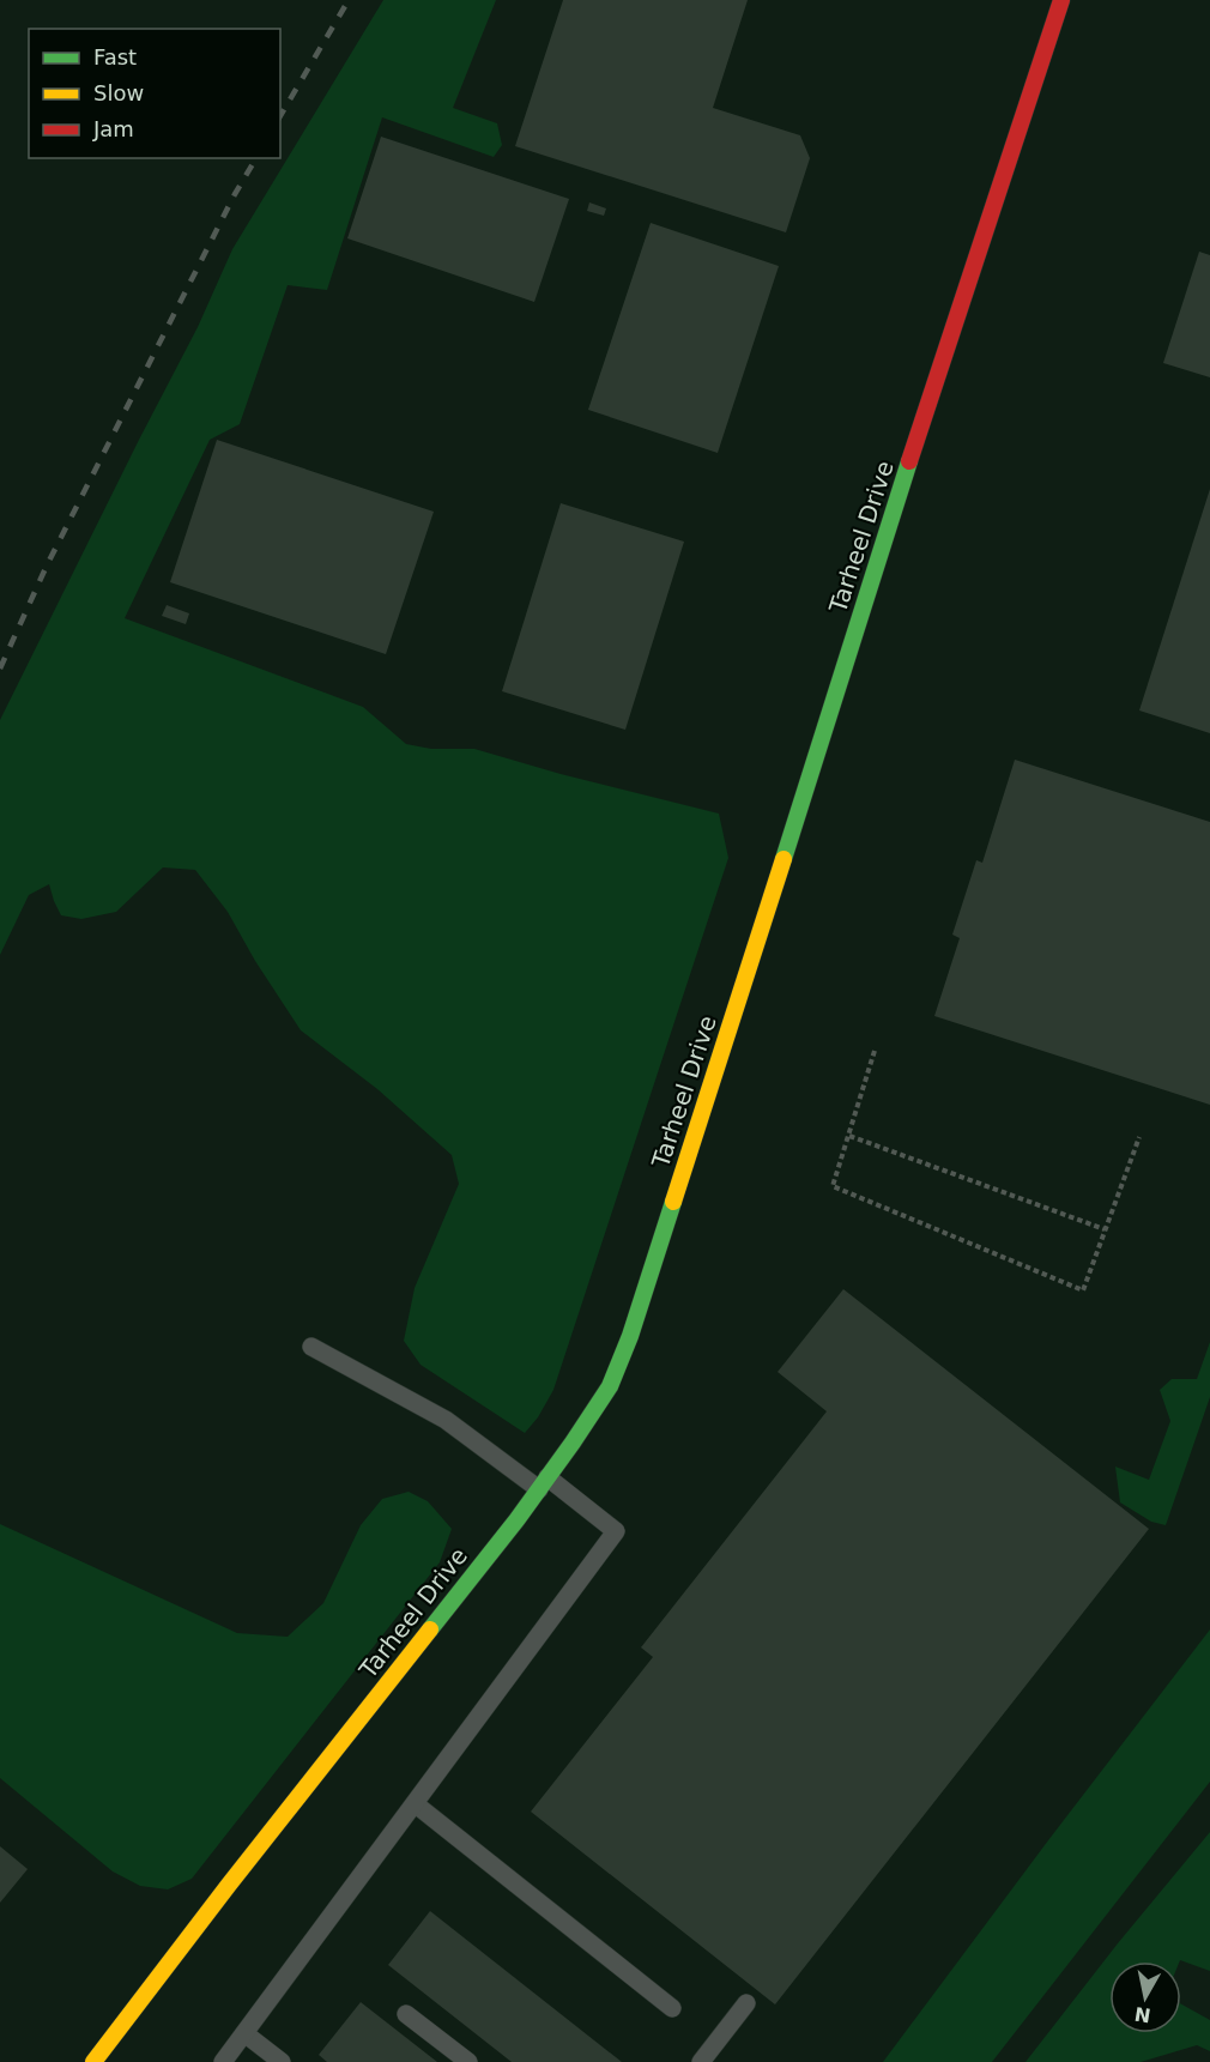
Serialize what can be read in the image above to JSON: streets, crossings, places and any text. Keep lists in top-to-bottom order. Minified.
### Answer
{"streets":{"street":["Tarheel Drive"]},"legend":["Fast","Slow","Jam"],"north":"bottom"}
